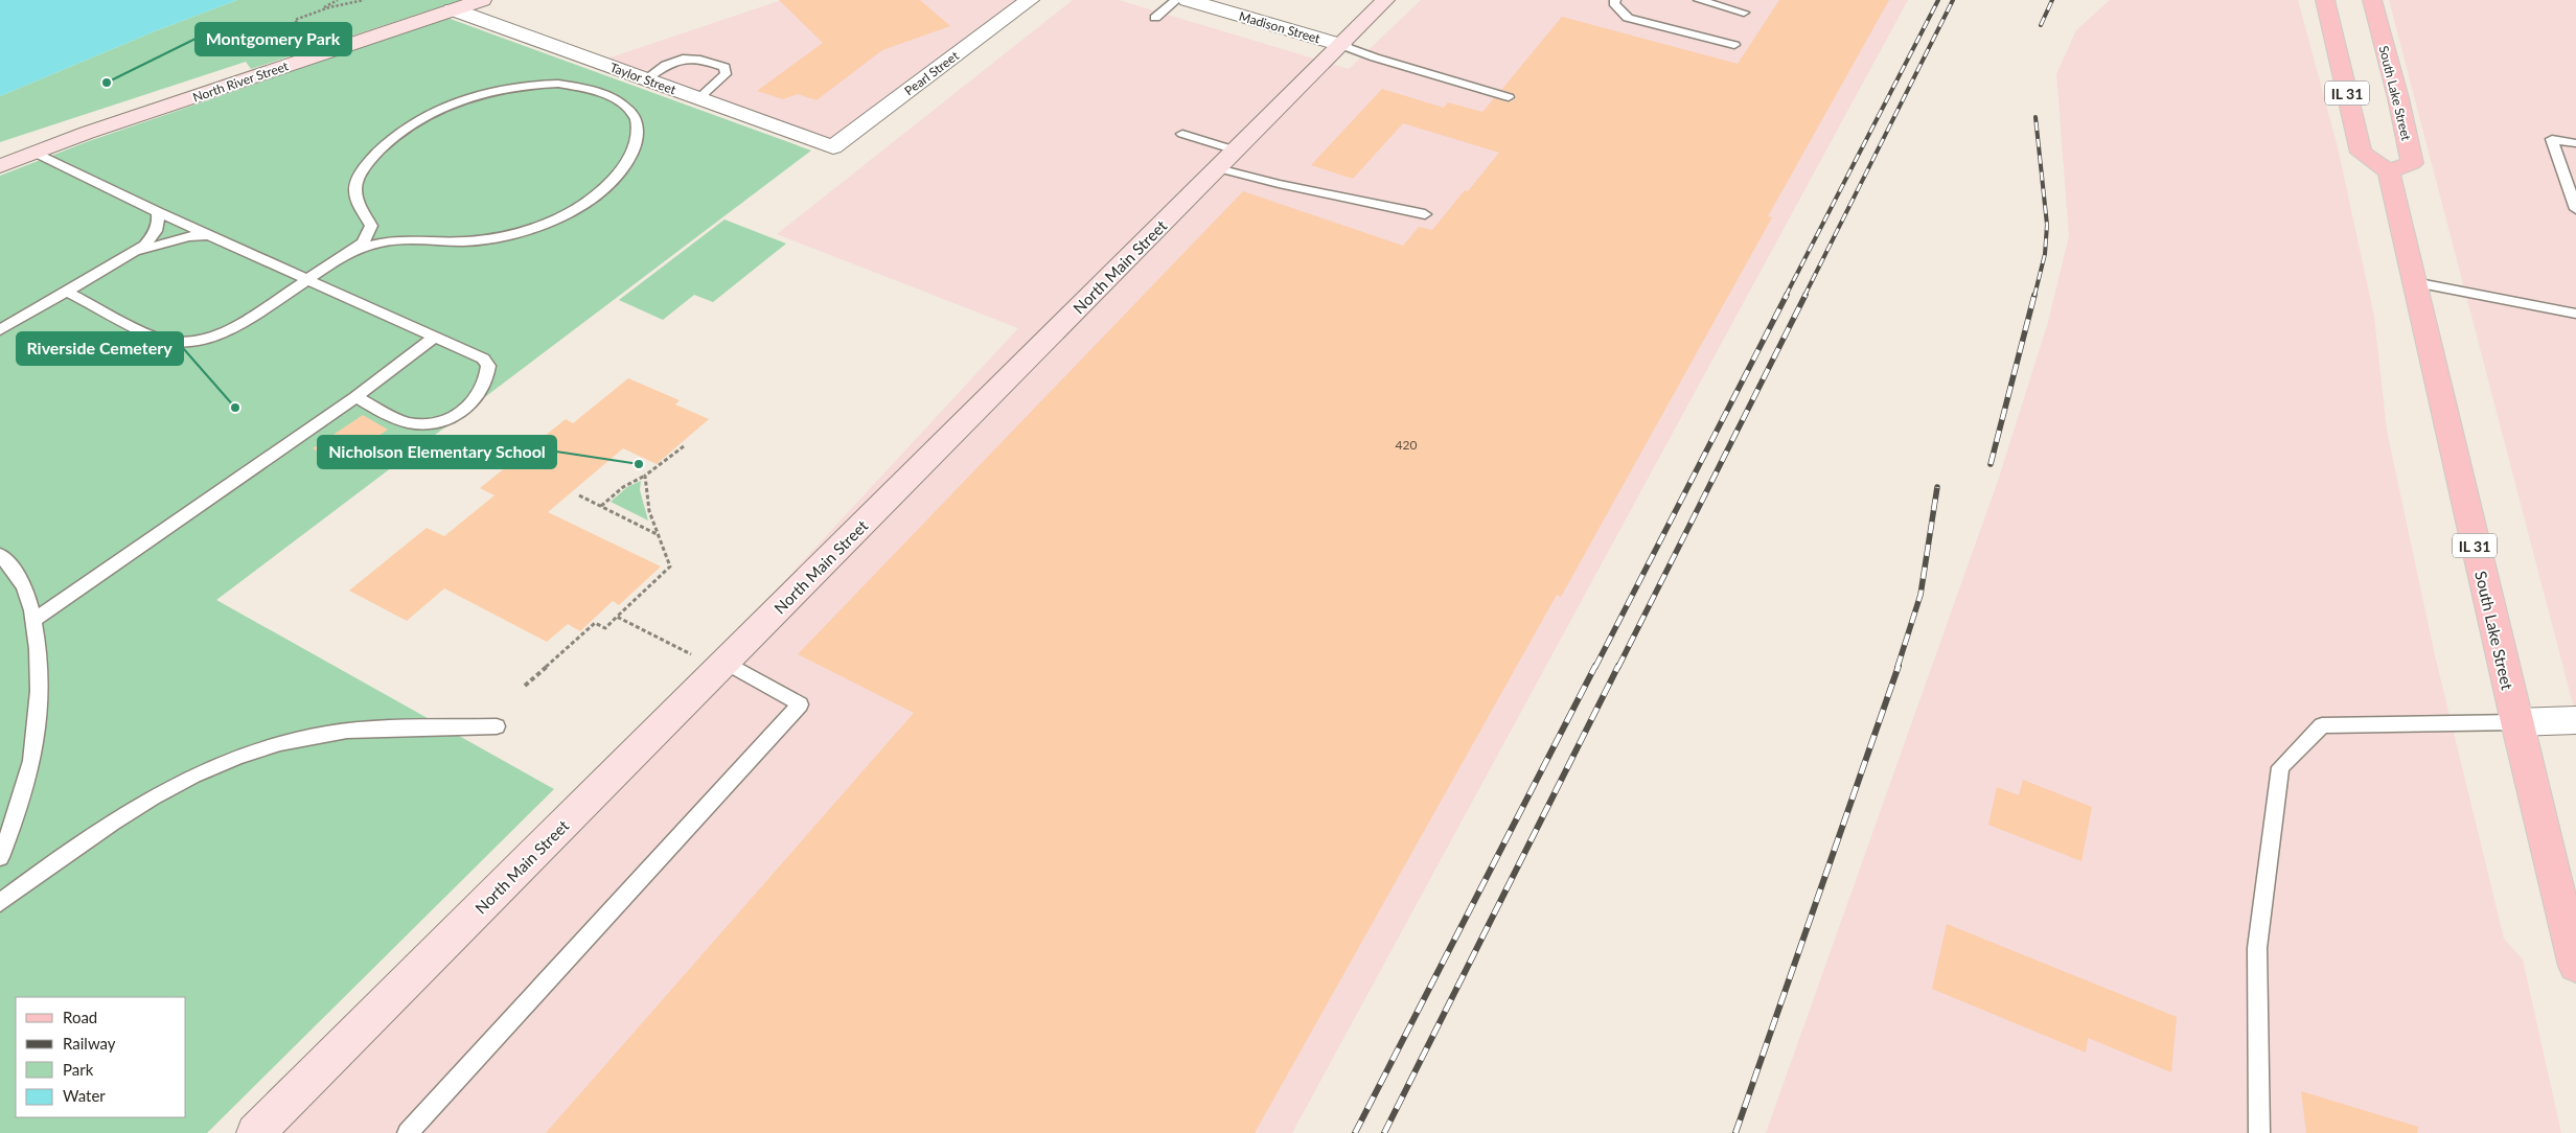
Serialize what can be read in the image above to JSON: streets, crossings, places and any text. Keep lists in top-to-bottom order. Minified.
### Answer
{"streets":{"main road":["IL 31","South Lake Street"],"street":["Madison Street","Pearl Street","Taylor Street","North River Street","North Main Street"]},"crossings":[["Madison Street","North Main Street"],["Pearl Street","Taylor Street"],["Taylor Street","North River Street"],["IL 31","South Lake Street"]],"places":["Montgomery Park","Riverside Cemetery","Nicholson Elementary School"],"house_numbers":["420"],"legend":["Road","Railway","Park","Water"]}
